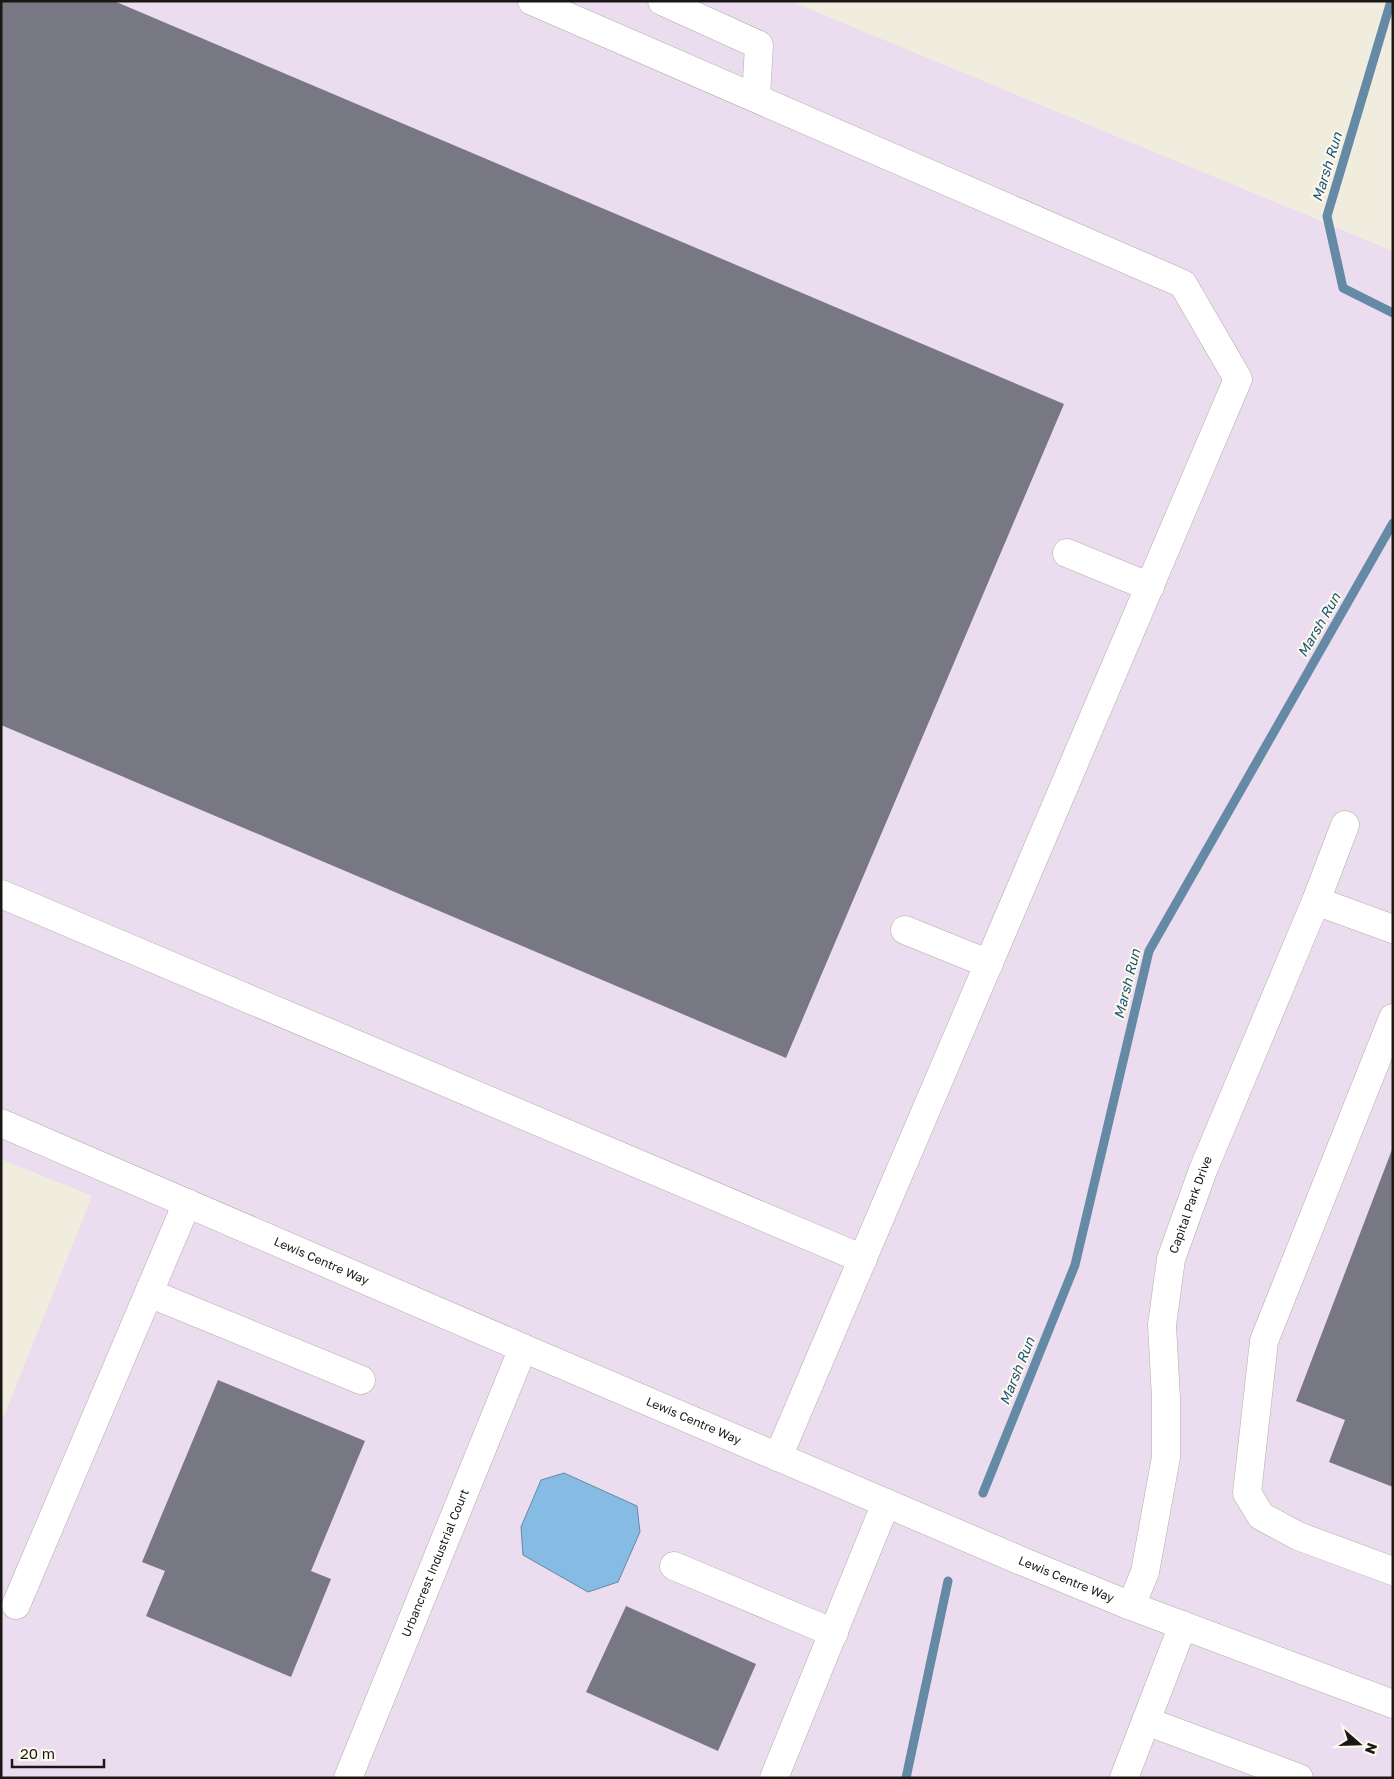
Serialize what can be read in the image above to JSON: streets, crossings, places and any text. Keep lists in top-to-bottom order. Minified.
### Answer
{"streets":{"street":["Capital Park Drive","Lewis Centre Way","Urbancrest Industrial Court"]},"crossings":[["Capital Park Drive","Lewis Centre Way"],["Lewis Centre Way","Urbancrest Industrial Court"]],"water":["Marsh Run"],"scale_bar":"20 m","north":"right"}
